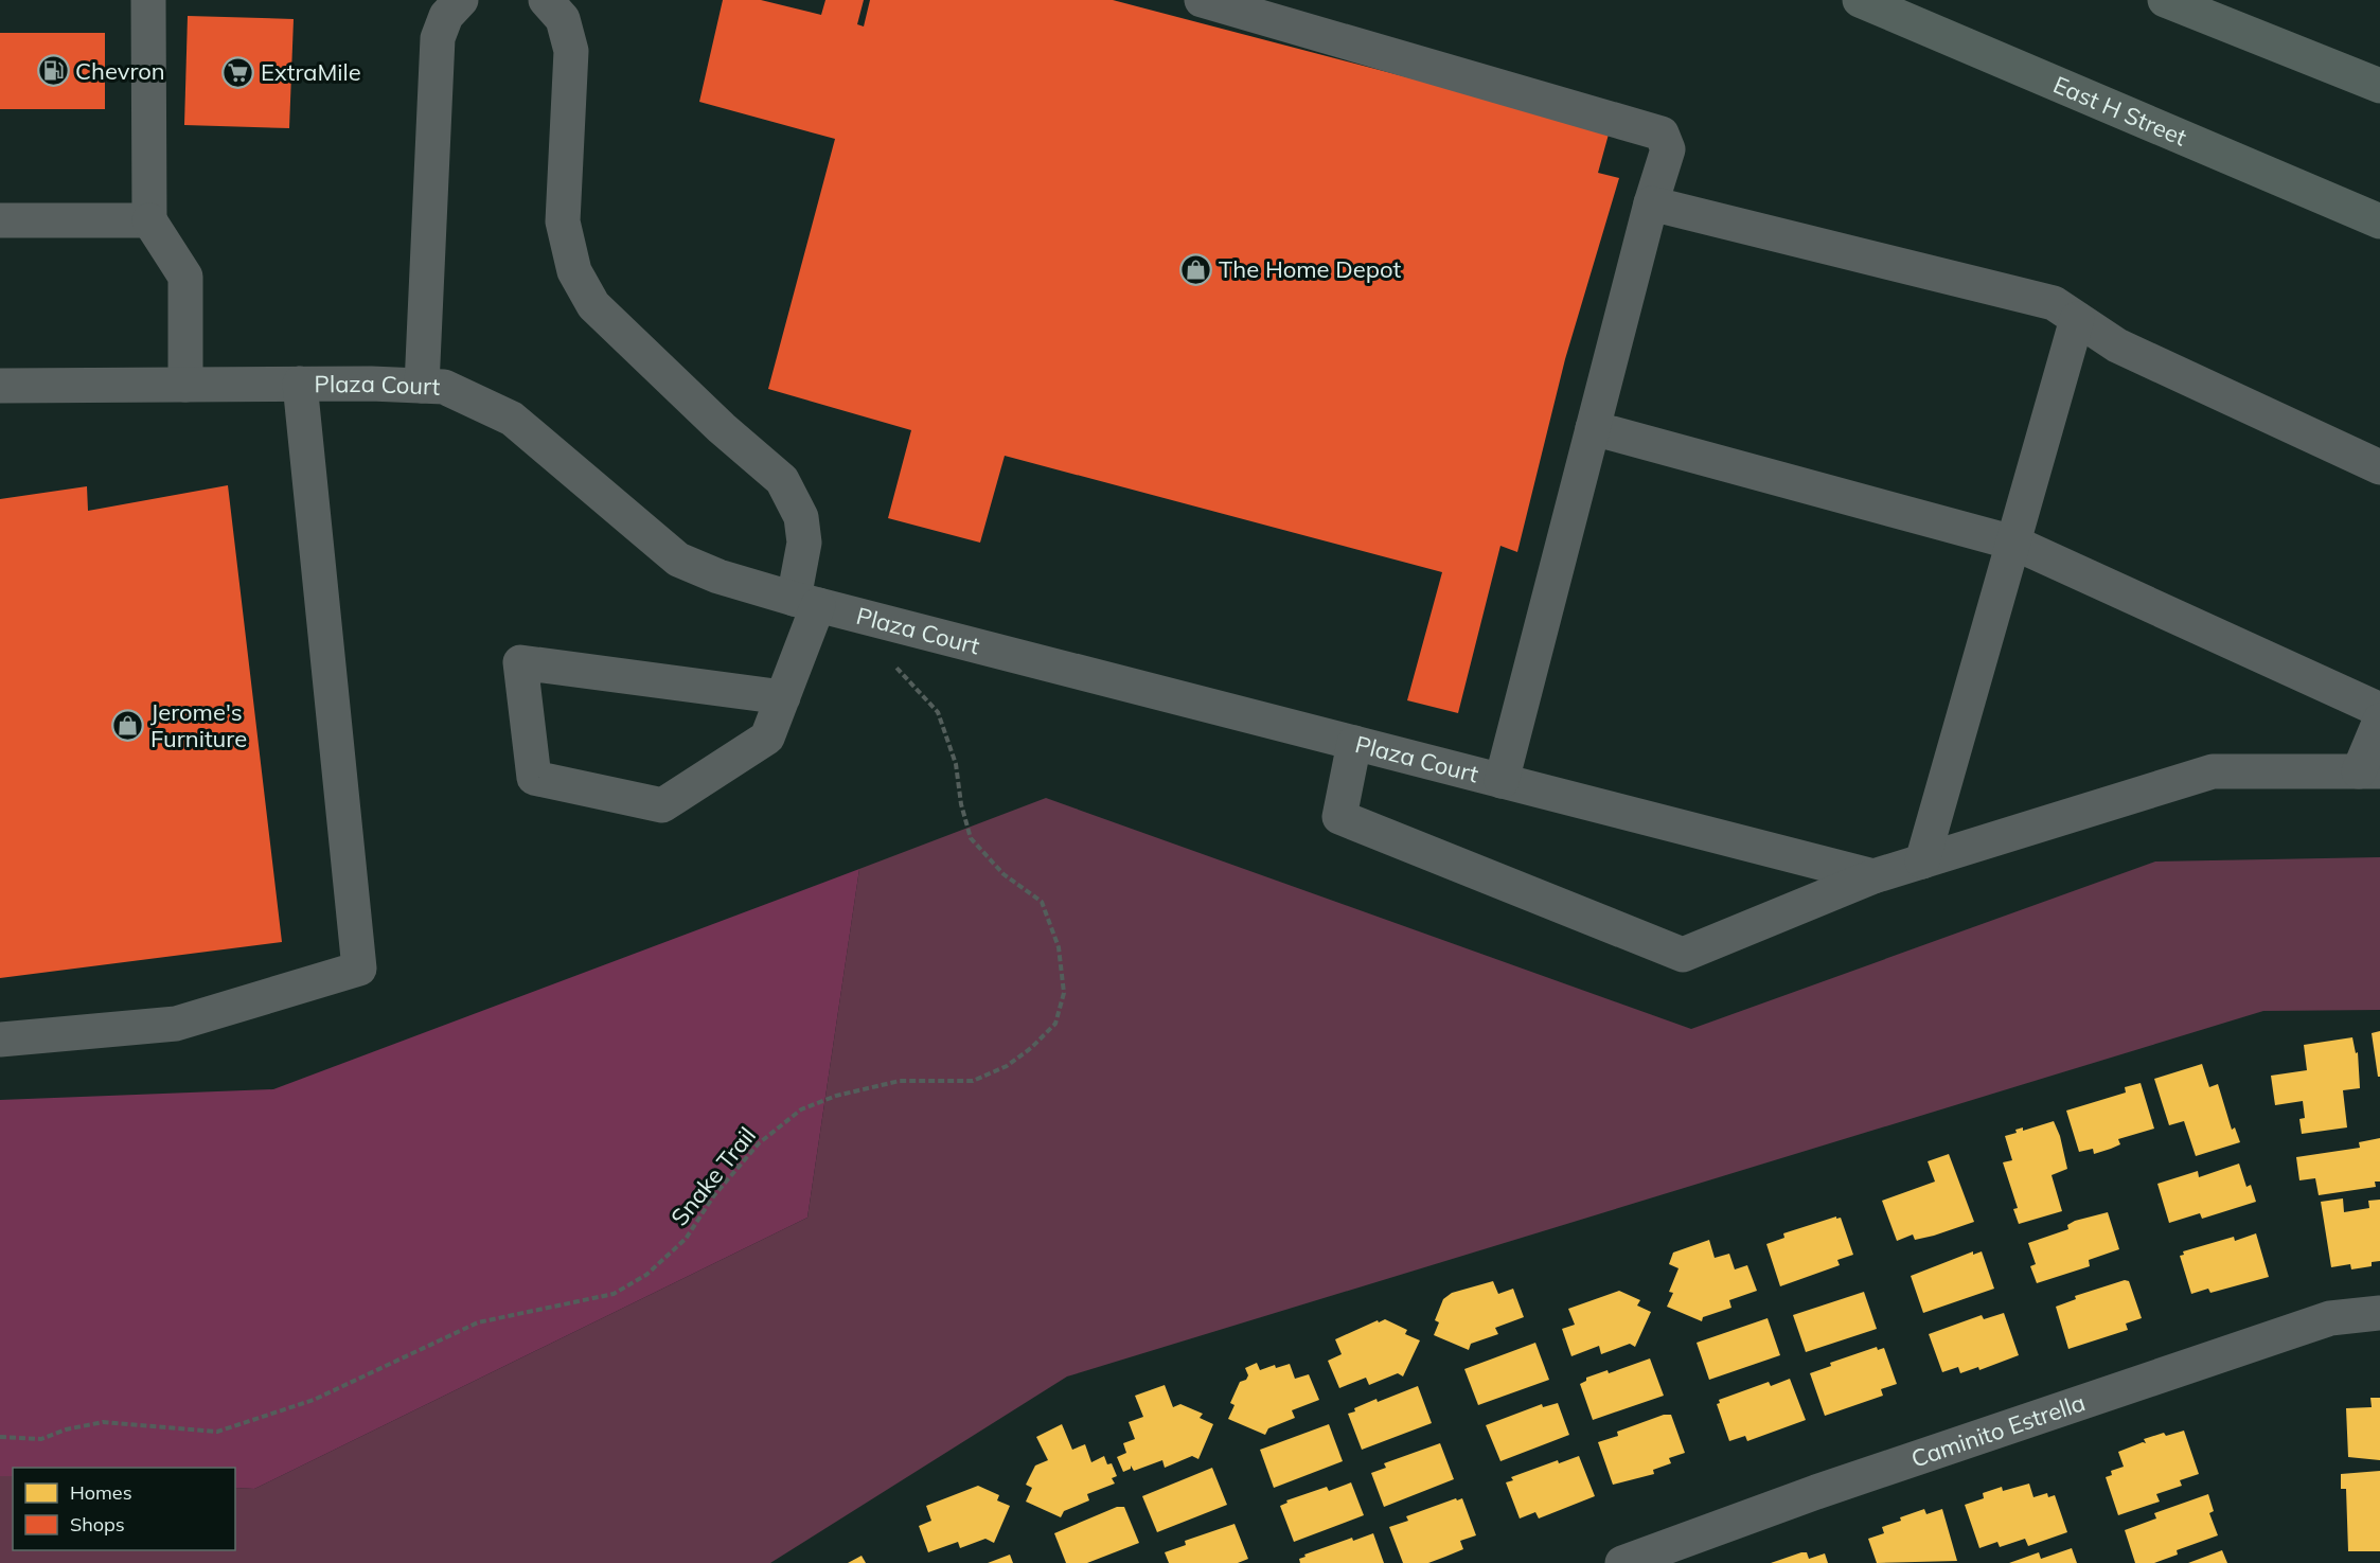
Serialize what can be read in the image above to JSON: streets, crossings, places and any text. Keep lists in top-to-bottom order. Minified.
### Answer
{"streets":{"main road":["East H Street"],"street":["Plaza Court","Caminito Estrella"],"path":["Snake Trail"]},"places":{"fuel station":["Chevron"],"supermarket":["ExtraMile"],"shop":["The Home Depot","Jerome's Furniture"]},"legend":["Homes","Shops"]}
